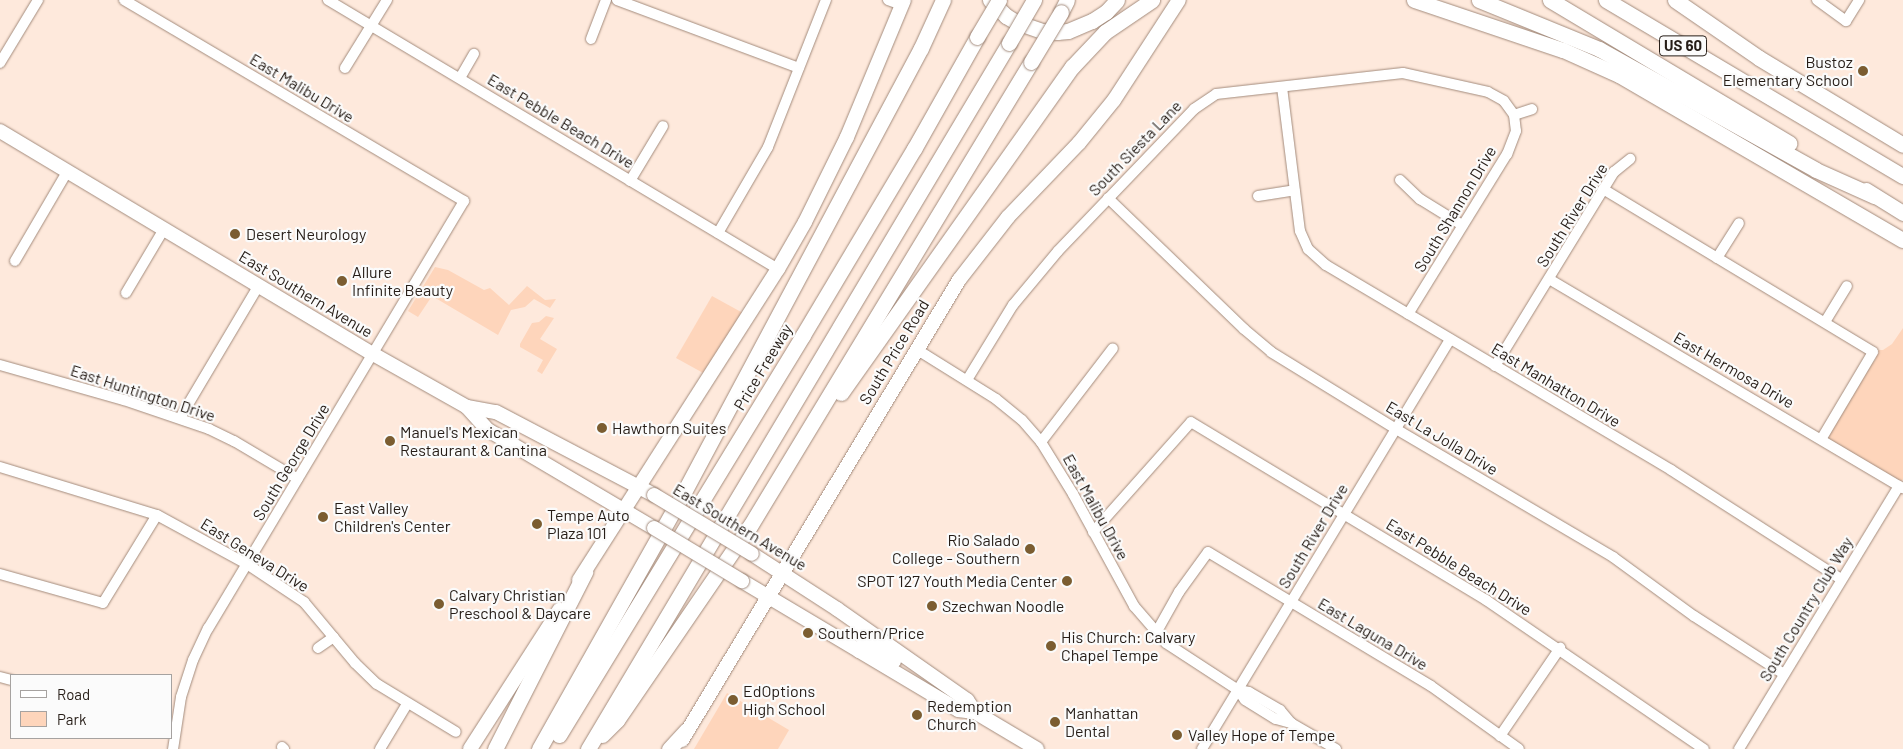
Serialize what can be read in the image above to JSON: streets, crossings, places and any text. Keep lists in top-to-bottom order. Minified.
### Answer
{"streets":{"highway":["US 60","Price Freeway"],"main road":["East Southern Avenue","South Price Road"],"street":["East Malibu Drive","East Pebble Beach Drive","South Siesta Lane","South Shannon Drive","South River Drive","East Hermosa Drive","East Manhatton Drive","East Huntington Drive","East La Jolla Drive","South George Drive","East Geneva Drive","South Country Club Way","East Laguna Drive"]},"crossings":[["East Malibu Drive","East Pebble Beach Drive"],["East Malibu Drive","South Siesta Lane"],["East Malibu Drive","South River Drive"],["East Malibu Drive","South Price Road"],["East Malibu Drive","South George Drive"],["East Malibu Drive","East Laguna Drive"],["East Pebble Beach Drive","South River Drive"],["South Siesta Lane","South Shannon Drive"],["South Siesta Lane","East Manhatton Drive"],["South Siesta Lane","East La Jolla Drive"],["South Shannon Drive","East Manhatton Drive"],["South River Drive","East Hermosa Drive"],["South River Drive","East Manhatton Drive"],["South River Drive","East La Jolla Drive"],["South River Drive","East Laguna Drive"],["East Southern Avenue","South Price Road"],["East Southern Avenue","South George Drive"],["East Hermosa Drive","South Country Club Way"],["East Manhatton Drive","South Country Club Way"],["East Huntington Drive","South George Drive"],["East La Jolla Drive","South Country Club Way"],["South George Drive","East Geneva Drive"]],"places":["Bustoz Elementary School","Desert Neurology","Allure Infinite Beauty","Hawthorn Suites","Manuel's Mexican Restaurant & Cantina","East Valley Children's Center","Tempe Auto Plaza 101","Rio Salado College - Southern","SPOT 127 Youth Media Center","Calvary Christian Preschool & Daycare","Szechwan Noodle","Southern/Price","His Church: Calvary Chapel Tempe","EdOptions High School","Redemption Church","Manhattan Dental","Valley Hope of Tempe"],"legend":["Road","Park"]}
